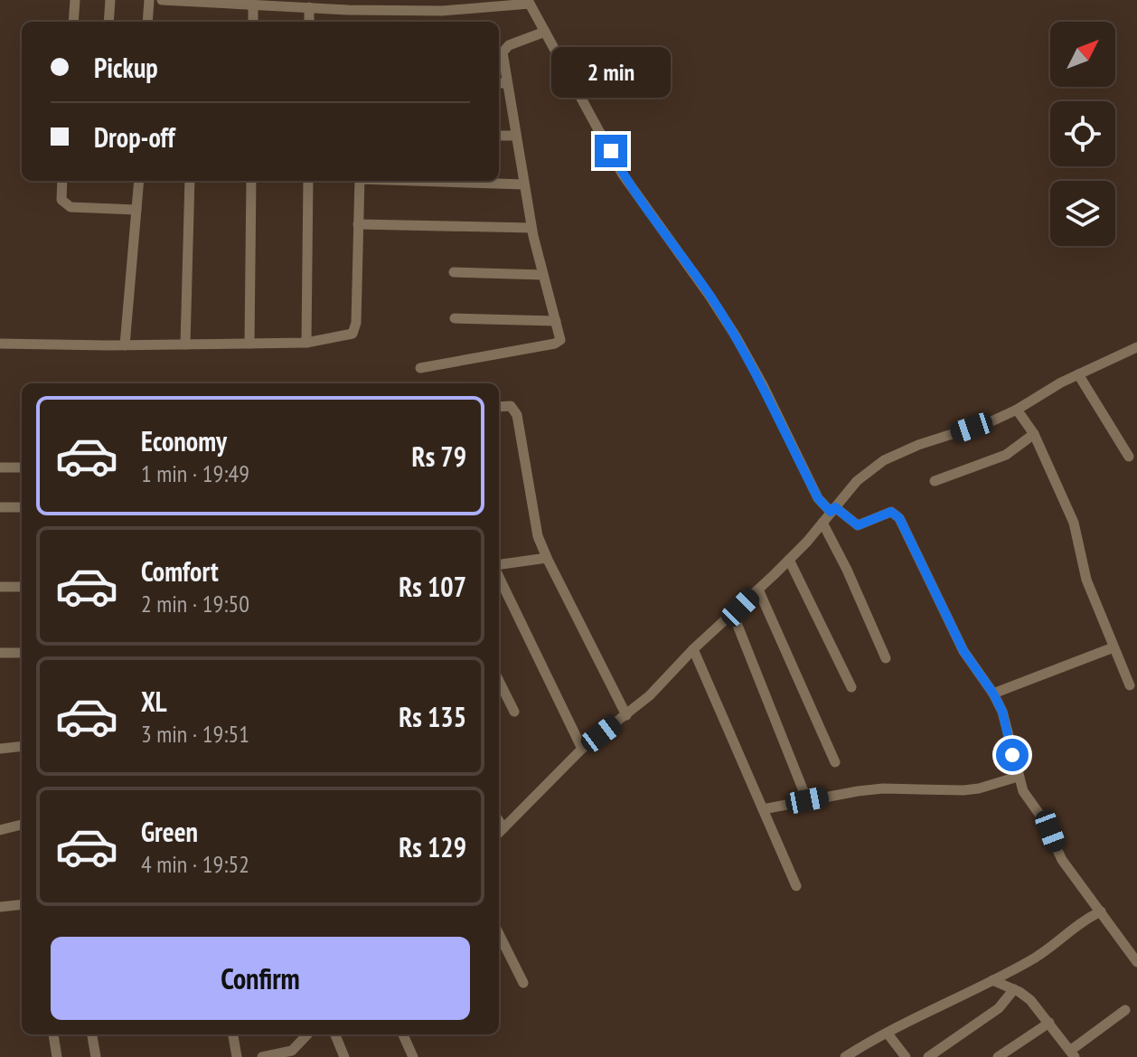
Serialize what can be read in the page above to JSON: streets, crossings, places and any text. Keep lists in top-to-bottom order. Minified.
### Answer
{"north":"top right","page":{"banner":["Pickup","Drop-off"],"bubble":"2 min","list":[{"name":"Economy","note":"1 min · 19:49","value":"Rs 79"},{"name":"Comfort","note":"2 min · 19:50","value":"Rs 107"},{"name":"XL","note":"3 min · 19:51","value":"Rs 135"},{"name":"Green","note":"4 min · 19:52","value":"Rs 129"}],"buttons":"Confirm"}}
